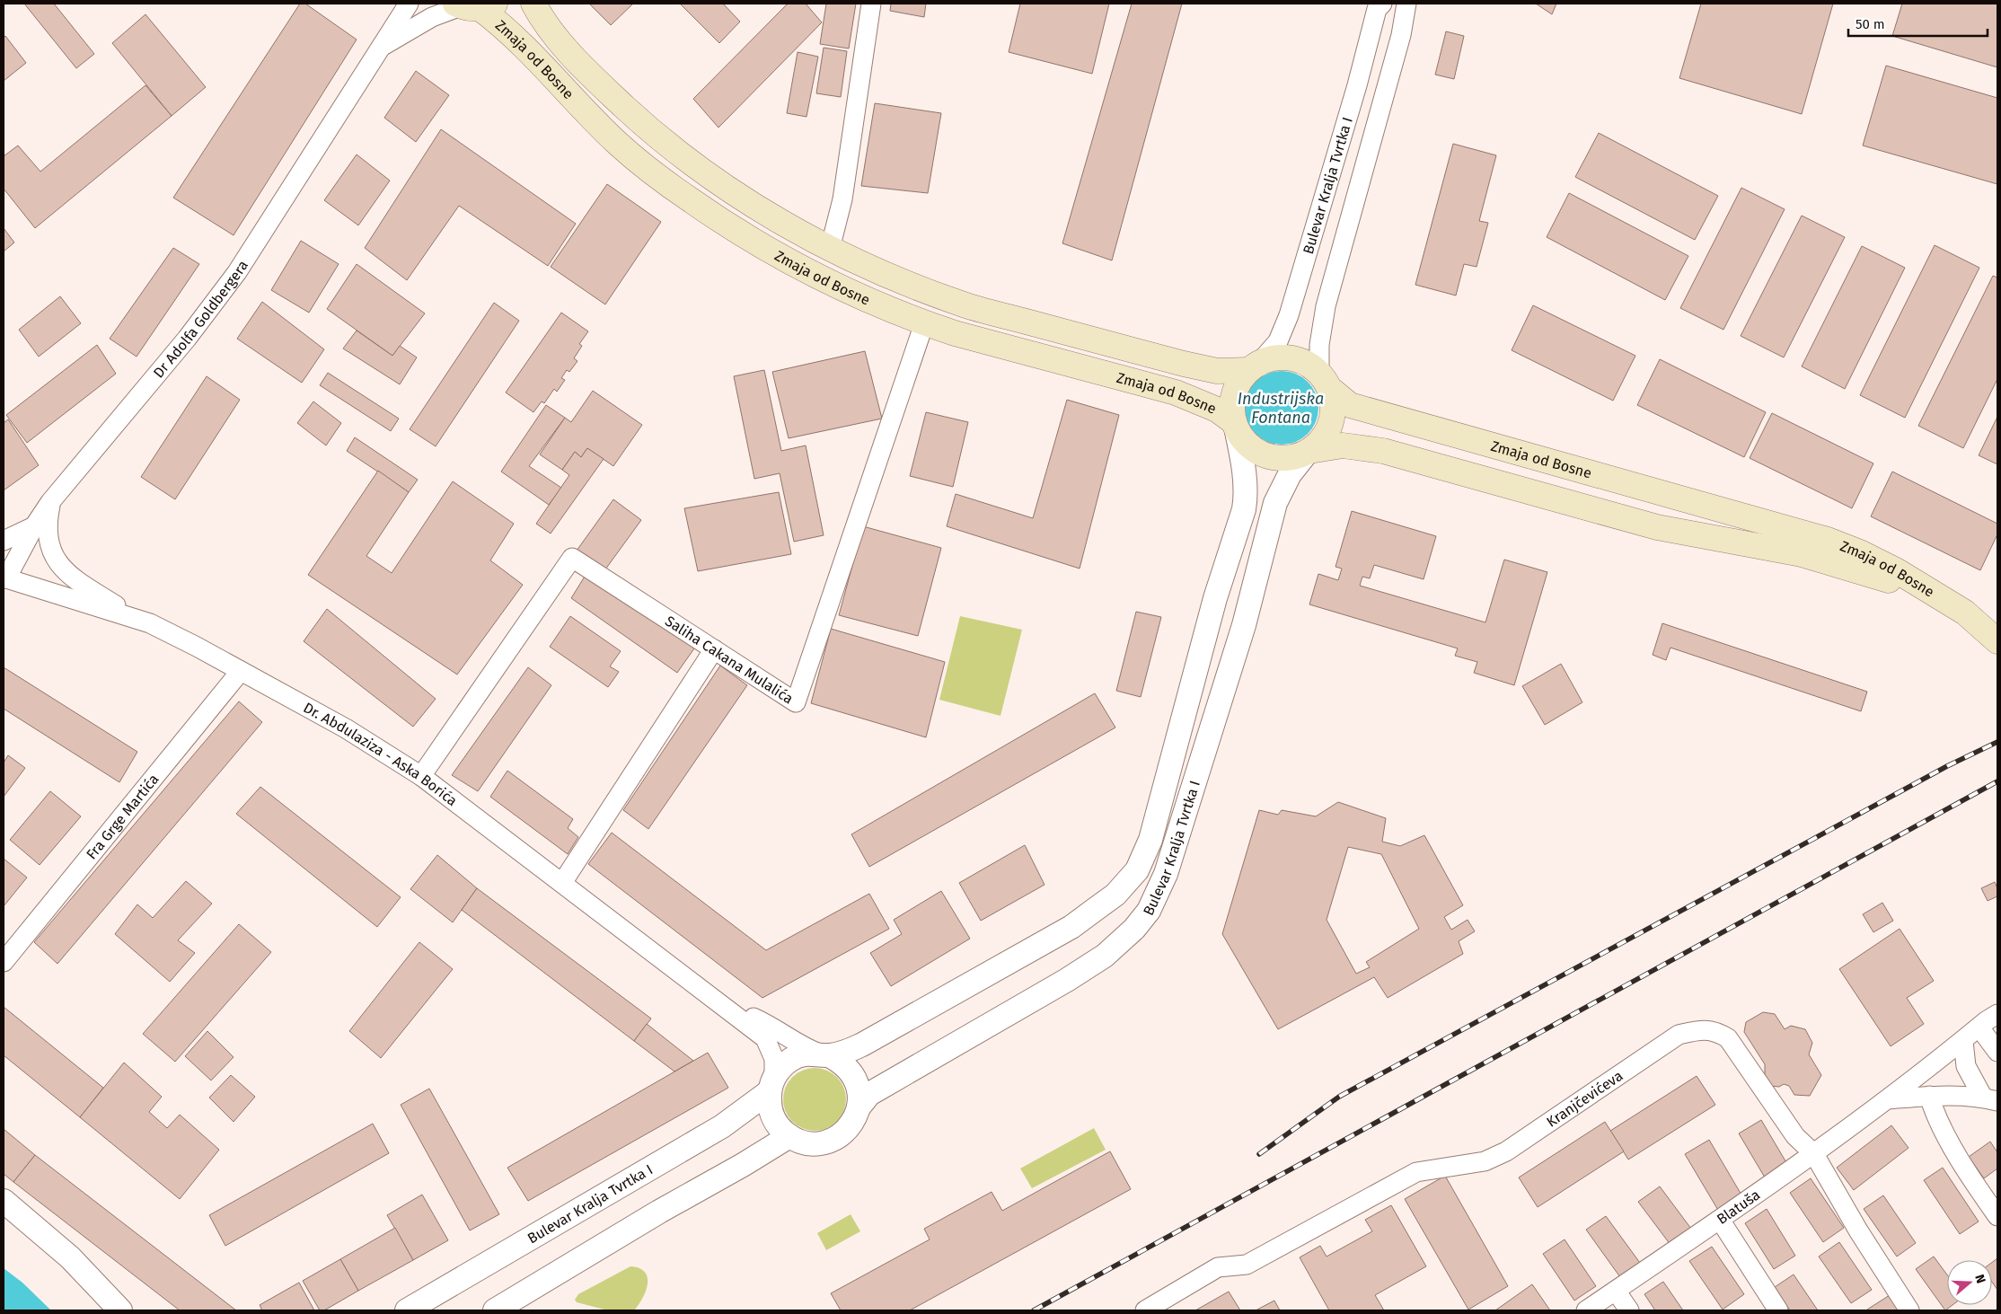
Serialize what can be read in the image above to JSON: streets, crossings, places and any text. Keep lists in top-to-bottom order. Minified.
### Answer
{"streets":{"main road":["Zmaja od Bosne"],"street":["Bulevar Kralja Tvrtka I","Dr Adolfa Goldbergera","Saliha Cakana Mulalića","Dr. Abdulaziza - Aska Borića","Fra Grge Martića","Kranjčevićeva","Blatuša"]},"crossings":[["Zmaja od Bosne","Bulevar Kralja Tvrtka I"],["Zmaja od Bosne","Dr Adolfa Goldbergera"],["Zmaja od Bosne","Saliha Cakana Mulalića"],["Bulevar Kralja Tvrtka I","Dr. Abdulaziza - Aska Borića"],["Dr Adolfa Goldbergera","Dr. Abdulaziza - Aska Borića"],["Saliha Cakana Mulalića","Dr. Abdulaziza - Aska Borića"],["Dr. Abdulaziza - Aska Borića","Fra Grge Martića"],["Kranjčevićeva","Blatuša"]],"water":["Industrijska Fontana"],"scale_bar":"50 m","north":"right"}
